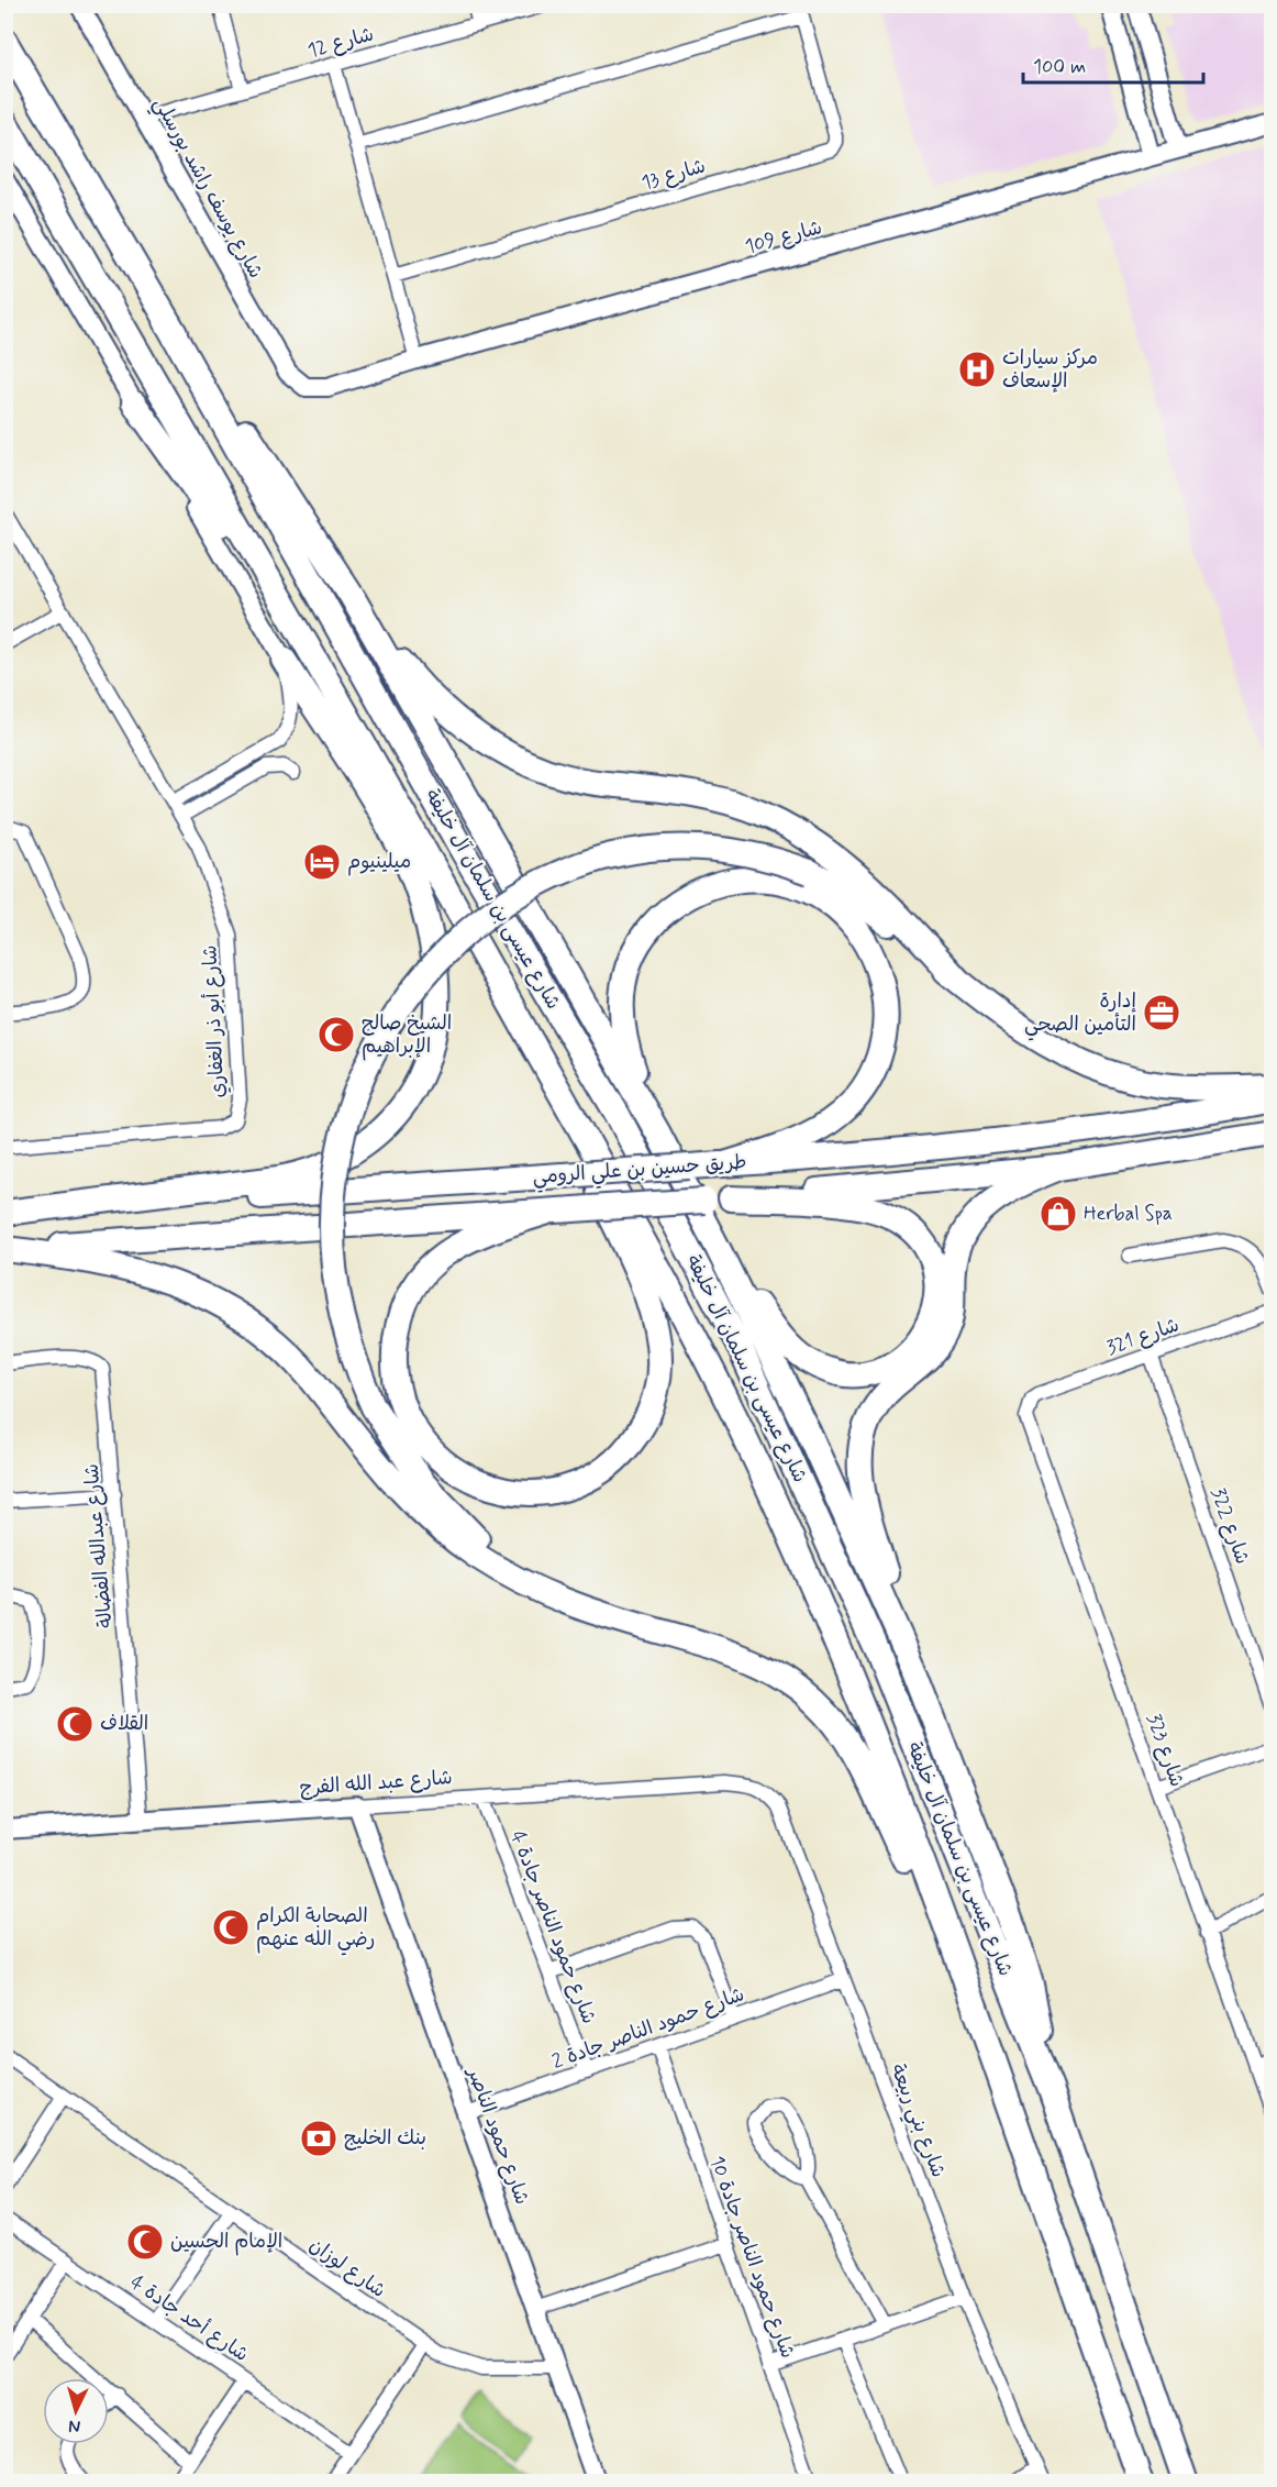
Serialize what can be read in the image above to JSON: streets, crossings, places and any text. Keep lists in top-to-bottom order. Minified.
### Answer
{"streets":{"highway":["شارع عيسى بن سلمان آل خليفة","طريق حسين بن علي الرومي"],"street":["شارع 12","شارع 13","شارع يوسف راشد بورسلي","شارع 109","شارع أبو ذر الغفاري","شارع 321","شارع 322","شارع عبدالله الفضالة","شارع 323","شارع عبد الله الفرج","شارع حمود الناصر جادة 4","شارع حمود الناصر جادة 2","شارع بني ربيعة","شارع حمود الناصر","شارع حمود الناصر جادة 10","شارع لوزان","شارع أحد جادة 4"]},"crossings":[["شارع 12","شارع يوسف راشد بورسلي"],["شارع يوسف راشد بورسلي","شارع 109"],["شارع 321","شارع 322"],["شارع 321","شارع 323"],["شارع عبدالله الفضالة","شارع عبد الله الفرج"],["شارع عبد الله الفرج","شارع حمود الناصر جادة 4"],["شارع عبد الله الفرج","شارع بني ربيعة"],["شارع عبد الله الفرج","شارع حمود الناصر"],["شارع حمود الناصر جادة 4","شارع حمود الناصر جادة 2"],["شارع حمود الناصر جادة 2","شارع بني ربيعة"],["شارع حمود الناصر جادة 2","شارع حمود الناصر"],["شارع حمود الناصر جادة 2","شارع حمود الناصر جادة 10"],["شارع حمود الناصر","شارع لوزان"]],"places":{"hospital":["مركز سيارات الإسعاف"],"hotel":["ميلينيوم"],"office":["إدارة التأمين الصحي"],"mosque":["الشيخ صالح الإبراهيم","القلاف","الصحابة الكرام رضي الله عنهم","الإمام الحسين"],"shop":["Herbal Spa"],"bank":["بنك الخليج"]},"scale_bar":"100 m","north":"bottom"}
